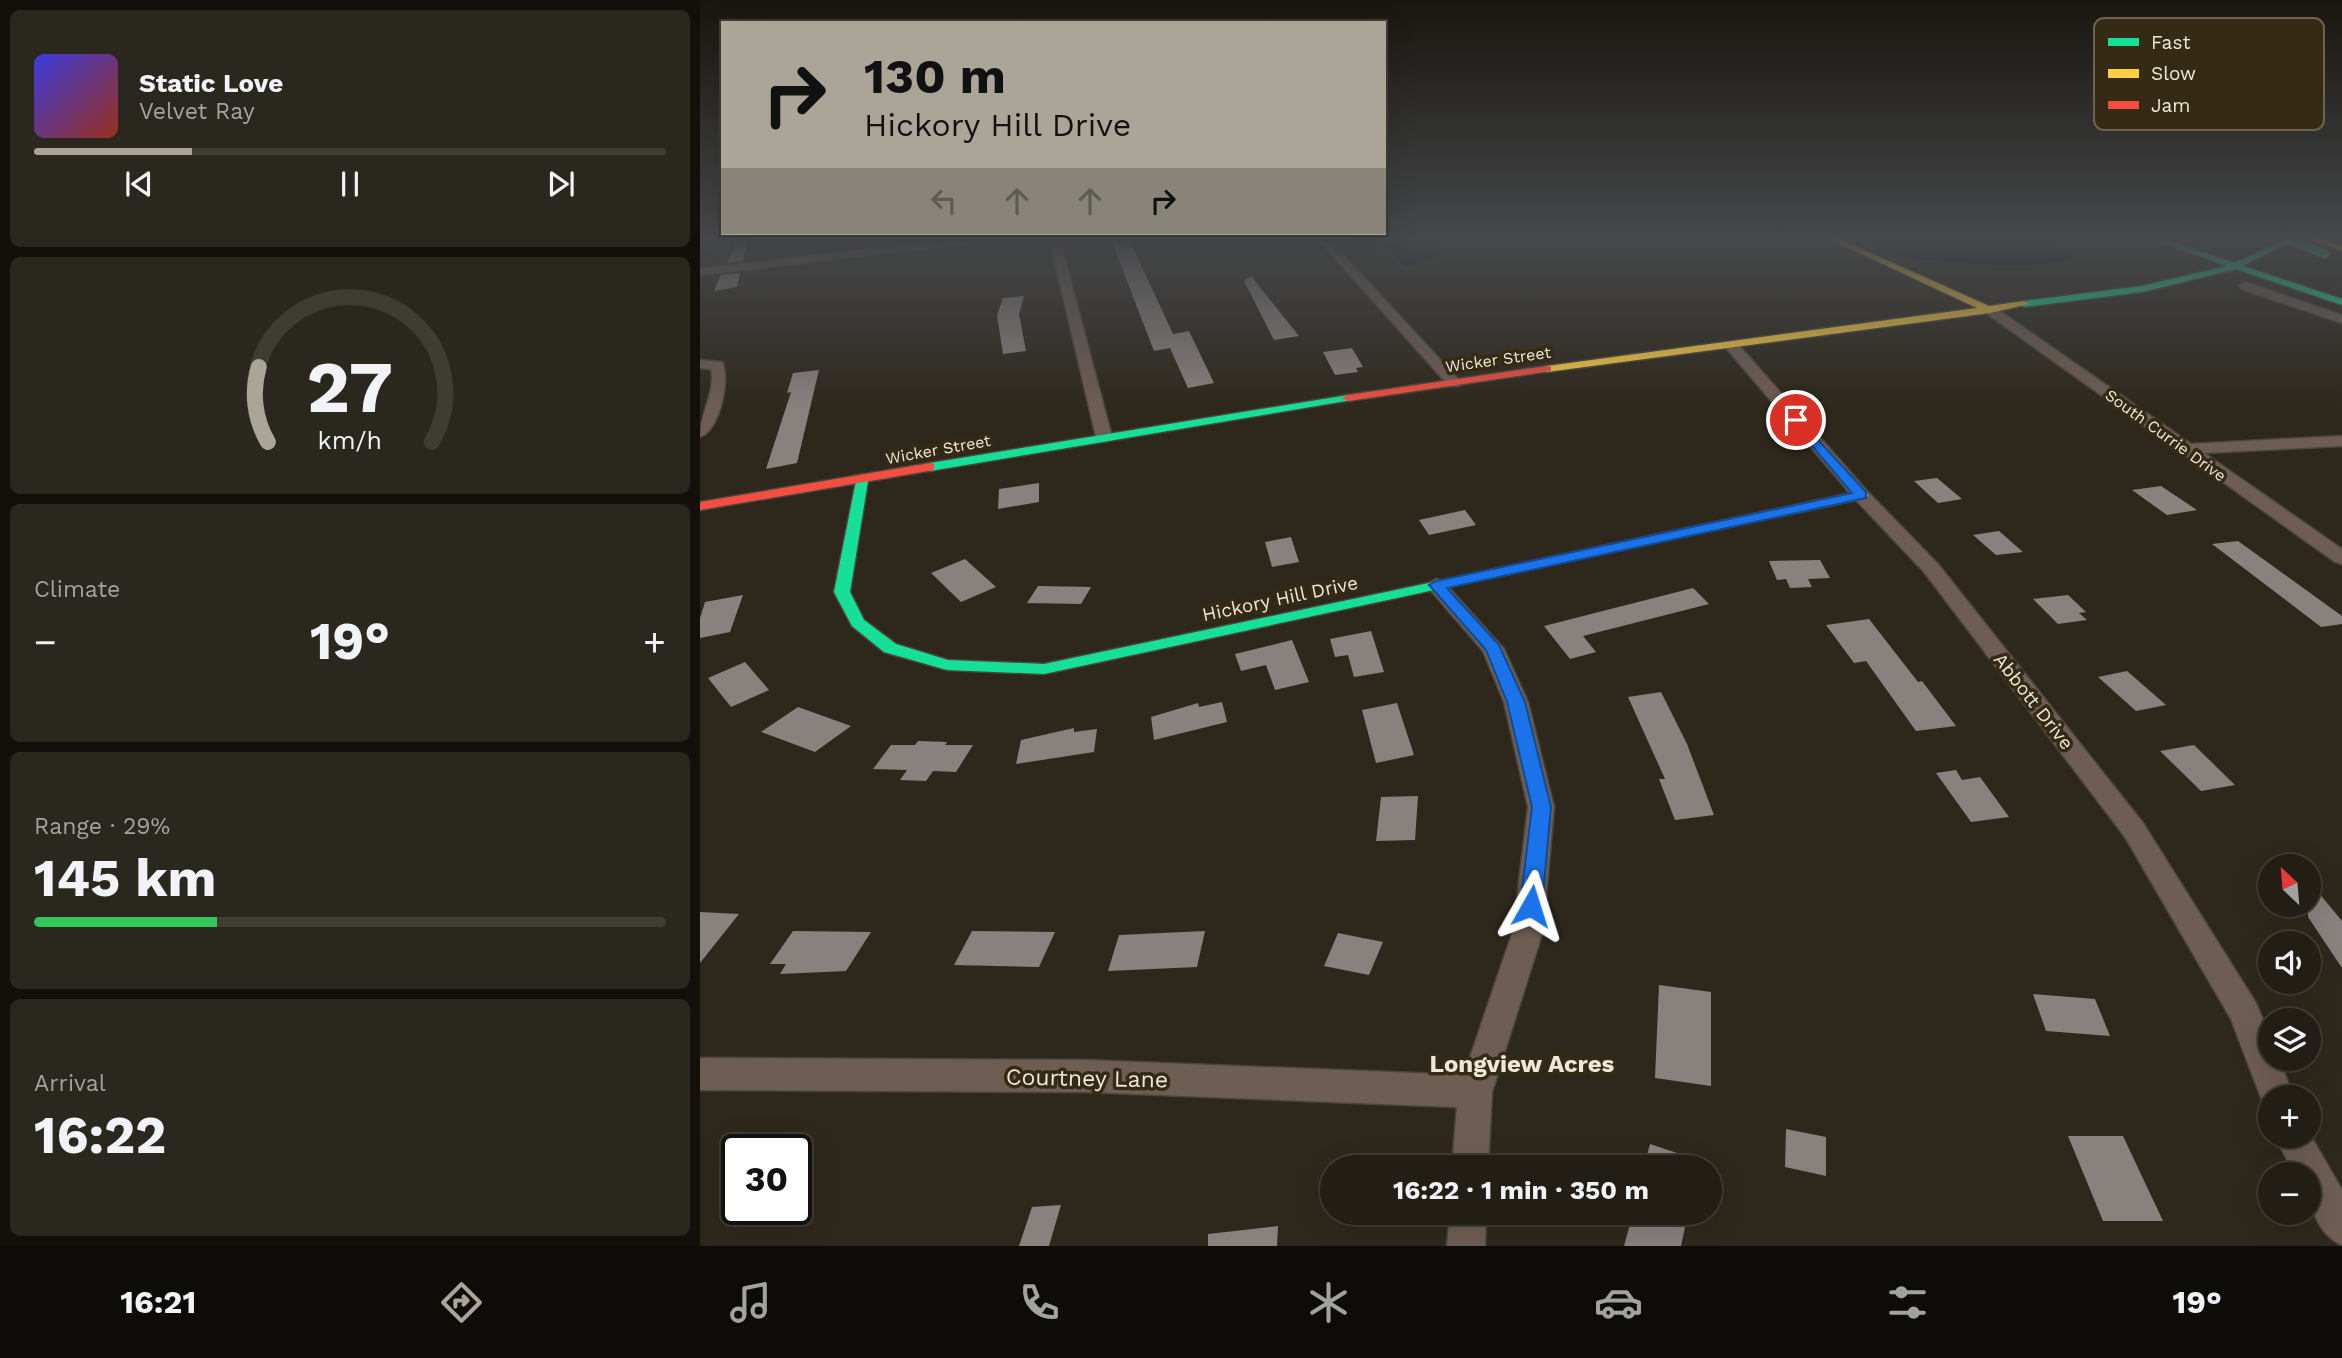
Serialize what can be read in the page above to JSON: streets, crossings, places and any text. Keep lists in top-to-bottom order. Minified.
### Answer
{"streets":{"main road":["Wicker Street","Hickory Hill Drive"],"street":["South Currie Drive","Abbott Drive","Courtney Lane"]},"crossings":[["Wicker Street","South Currie Drive"],["Wicker Street","Hickory Hill Drive"],["Wicker Street","Abbott Drive"],["Hickory Hill Drive","Abbott Drive"]],"districts":["Longview Acres"],"legend":["Fast","Slow","Jam"],"north":"top left","page":{"turn":["130 m","Hickory Hill Drive"],"song":["Static Love","Velvet Ray"],"tile":["Climate",["Range · 29%","145 km"],["Arrival","16:22"]],"heat":["−","19°","+"],"map_buttons":["+","−"],"limit":"30","trip":"16:22 · 1 min · 350 m","tabs":["16:21","19°"],"gauge":["27","km/h"]}}
